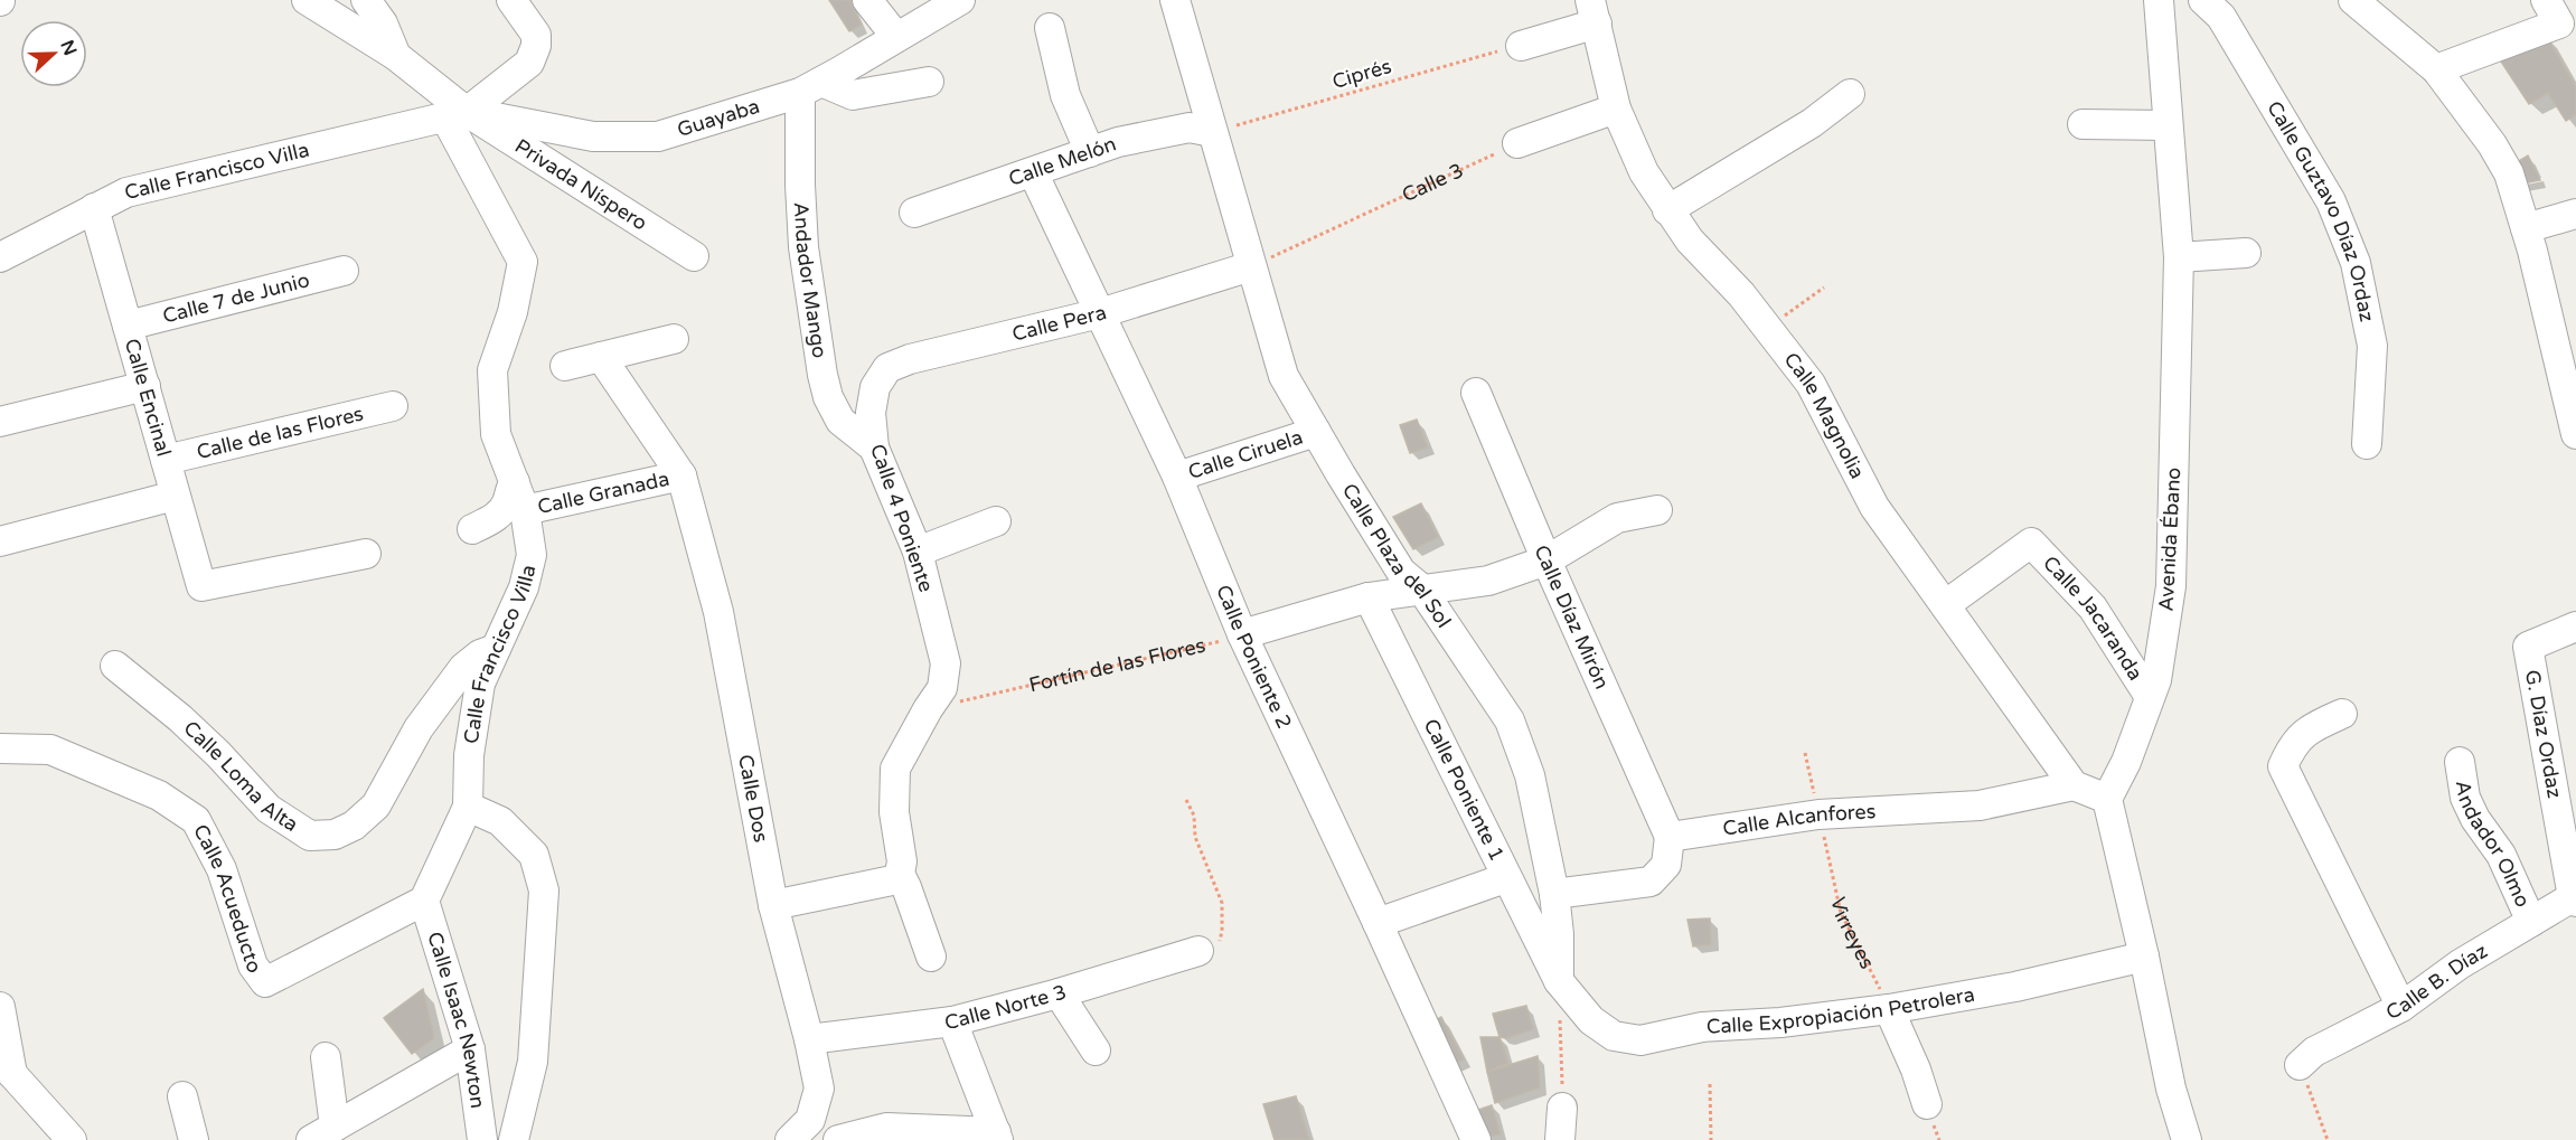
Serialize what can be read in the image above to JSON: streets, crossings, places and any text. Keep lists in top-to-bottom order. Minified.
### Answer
{"streets":{"street":["Guayaba","Calle Melón","Calle Francisco Villa","Privada Níspero","Calle Guztavo Díaz Ordaz","Andador Mango","Calle 7 de Junio","Calle Pera","Calle Encinal","Calle Magnolia","Calle de las Flores","Calle Ciruela","Calle Granada","Calle 4 Poniente","Avenida Ébano","Calle Plaza del Sol","Calle Díaz Mirón","Calle Jacaranda","Calle Poniente 2","G. Díaz Ordaz","Calle Loma Alta","Calle Poniente 1","Calle Dos","Calle Alcanfores","Andador Olmo","Calle Acueducto","Calle B. Díaz","Calle Norte 3","Calle Expropiación Petrolera","Calle Isaac Newton"],"path":["Ciprés","Calle 3","Fortín de las Flores","Virreyes"]},"crossings":[["Ciprés","Calle Melón"],["Ciprés","Calle Plaza del Sol"],["Guayaba","Calle Francisco Villa"],["Guayaba","Privada Níspero"],["Guayaba","Andador Mango"],["Calle Melón","Calle Plaza del Sol"],["Calle Melón","Calle Poniente 2"],["Calle Francisco Villa","Privada Níspero"],["Calle Francisco Villa","Calle Encinal"],["Calle Francisco Villa","Calle Granada"],["Calle Francisco Villa","Calle Loma Alta"],["Calle 3","Calle Pera"],["Calle 3","Calle Plaza del Sol"],["Andador Mango","Calle 4 Poniente"],["Calle 7 de Junio","Calle Encinal"],["Calle Pera","Calle 4 Poniente"],["Calle Pera","Calle Plaza del Sol"],["Calle Pera","Calle Poniente 2"],["Calle Encinal","Calle de las Flores"],["Calle Magnolia","Calle Jacaranda"],["Calle Magnolia","Calle Alcanfores"],["Calle Ciruela","Calle Plaza del Sol"],["Calle Ciruela","Calle Poniente 2"],["Calle Granada","Calle Dos"],["Calle 4 Poniente","Fortín de las Flores"],["Avenida Ébano","Calle Jacaranda"],["Calle Plaza del Sol","Calle Poniente 1"],["Calle Plaza del Sol","Calle Expropiación Petrolera"],["Calle Díaz Mirón","Calle Alcanfores"],["Calle Poniente 2","Fortín de las Flores"],["G. Díaz Ordaz","Calle B. Díaz"],["Calle Poniente 1","Calle Expropiación Petrolera"],["Calle Dos","Calle Norte 3"],["Calle Alcanfores","Virreyes"],["Andador Olmo","Calle B. Díaz"],["Calle Acueducto","Calle Isaac Newton"],["Virreyes","Calle Expropiación Petrolera"]],"north":"right"}
